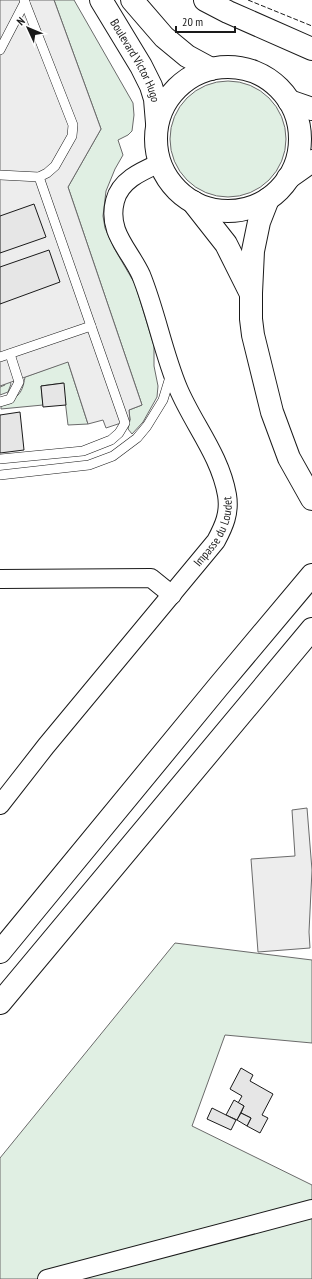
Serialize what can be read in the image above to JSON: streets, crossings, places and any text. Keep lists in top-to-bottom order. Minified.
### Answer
{"streets":{"main road":["Boulevard Victor Hugo"],"street":["Impasse du Loudet"]},"scale_bar":"20 m","north":"top left"}
